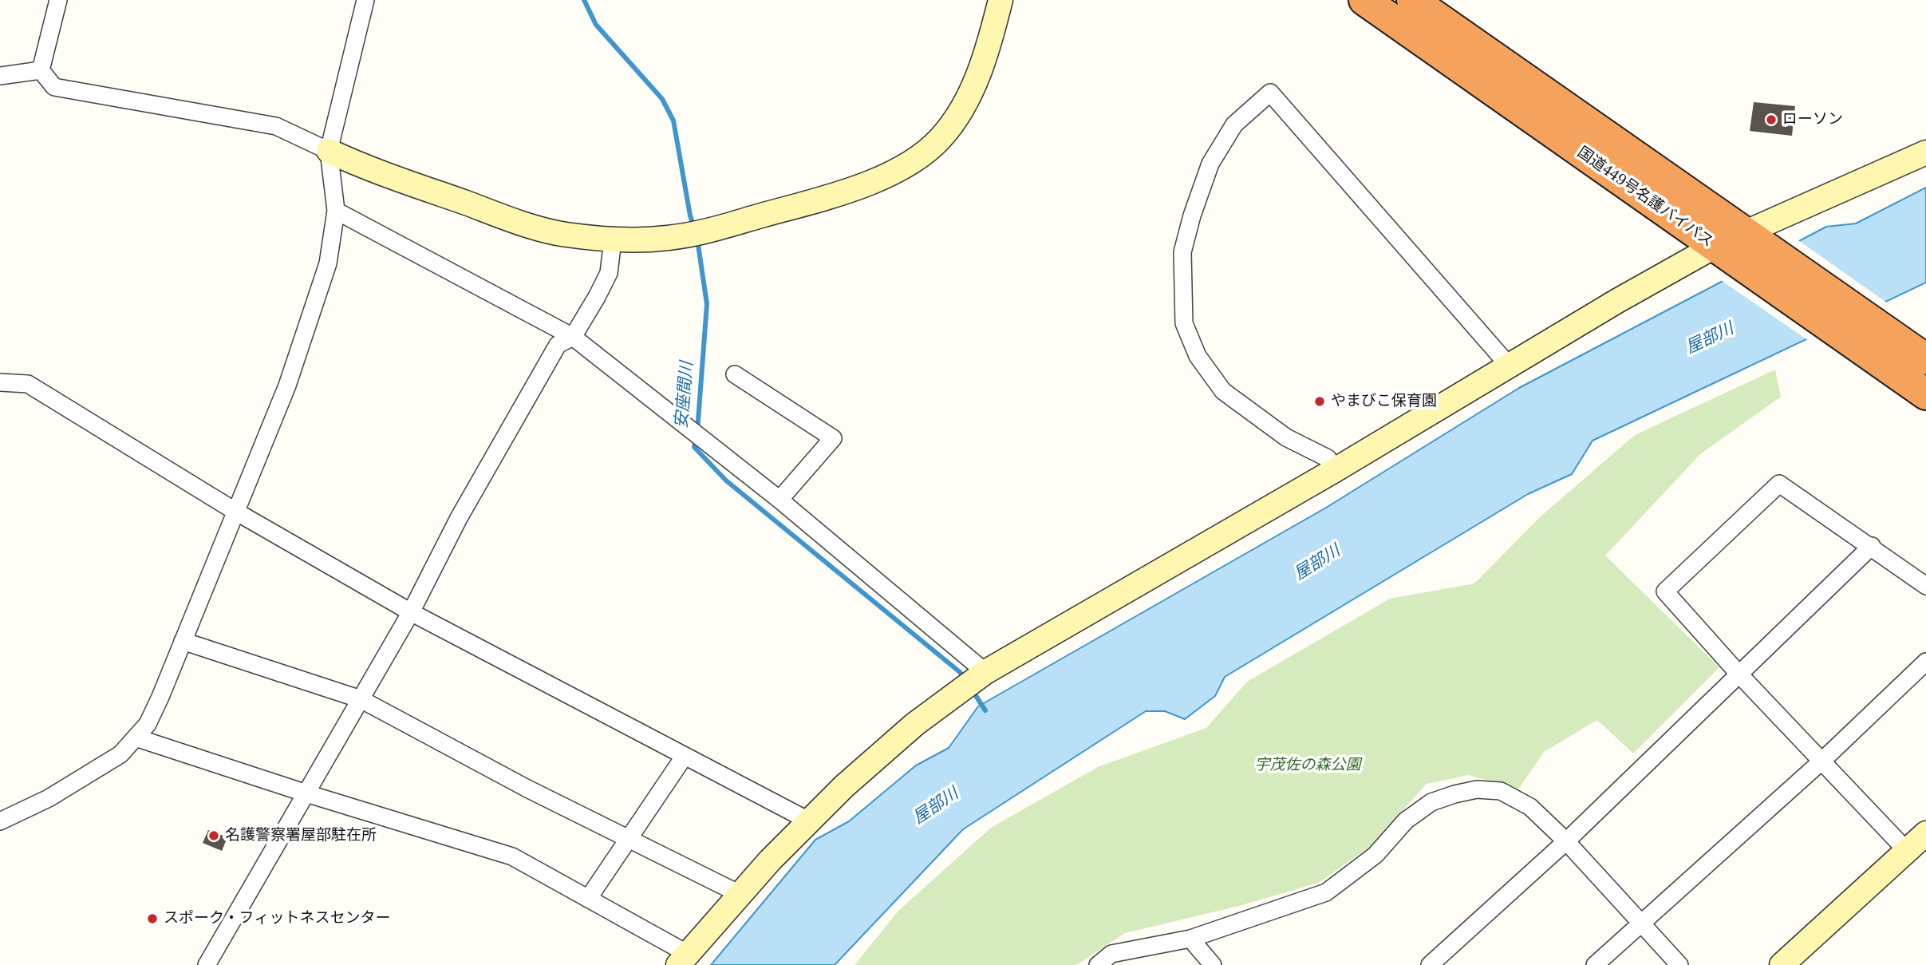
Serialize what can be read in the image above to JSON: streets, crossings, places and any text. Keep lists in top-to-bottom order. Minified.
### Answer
{"streets":{"highway":["国道449号名護バイパス"]},"water":["屋部川","安座間川"],"parks":["宇茂佐の森公園"],"places":["ローソン","やまびこ保育園","名護警察署屋部駐在所","スポーク・フィットネスセンター"]}
